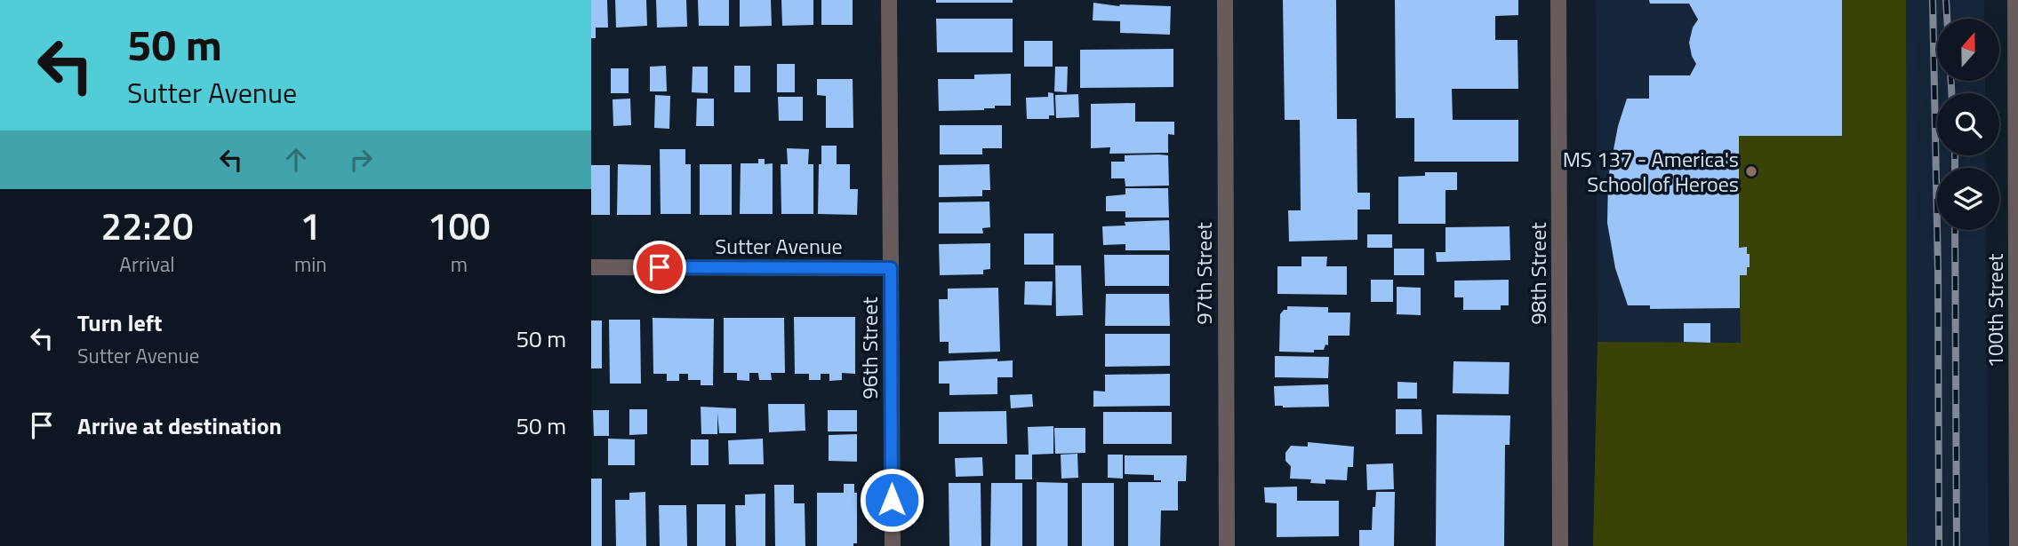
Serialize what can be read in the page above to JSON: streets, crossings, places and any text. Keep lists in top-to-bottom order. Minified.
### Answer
{"streets":{"street":["Sutter Avenue","97th Street","98th Street","100th Street","96th Street"]},"crossings":[["Sutter Avenue","96th Street"]],"places":["MS 137 - America's School of Heroes"],"north":"top","page":{"turn":["50 m","Sutter Avenue"],"eta":["22:20","Arrival","1","min","100","m"],"list":[{"name":"Turn left","note":"Sutter Avenue","value":"50 m"},{"name":"Arrive at destination","value":"50 m"}]}}
